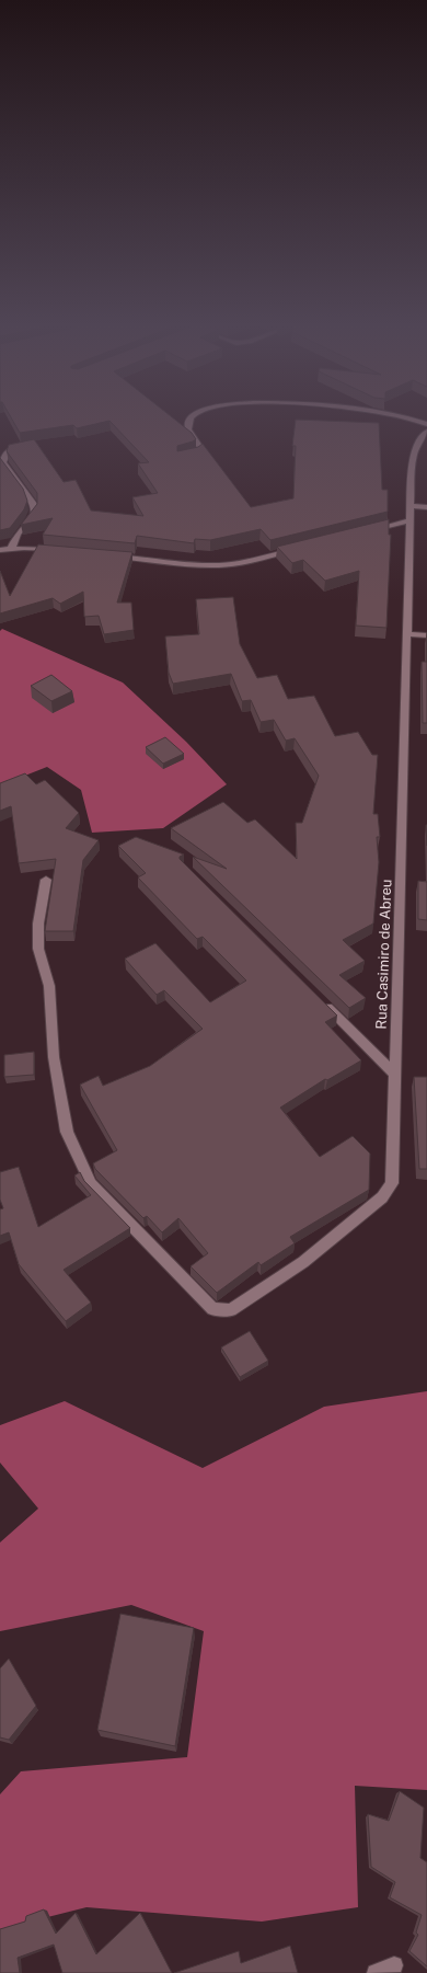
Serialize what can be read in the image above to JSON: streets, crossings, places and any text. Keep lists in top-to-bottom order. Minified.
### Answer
{"streets":{"street":["Rua Casimiro de Abreu"]}}
